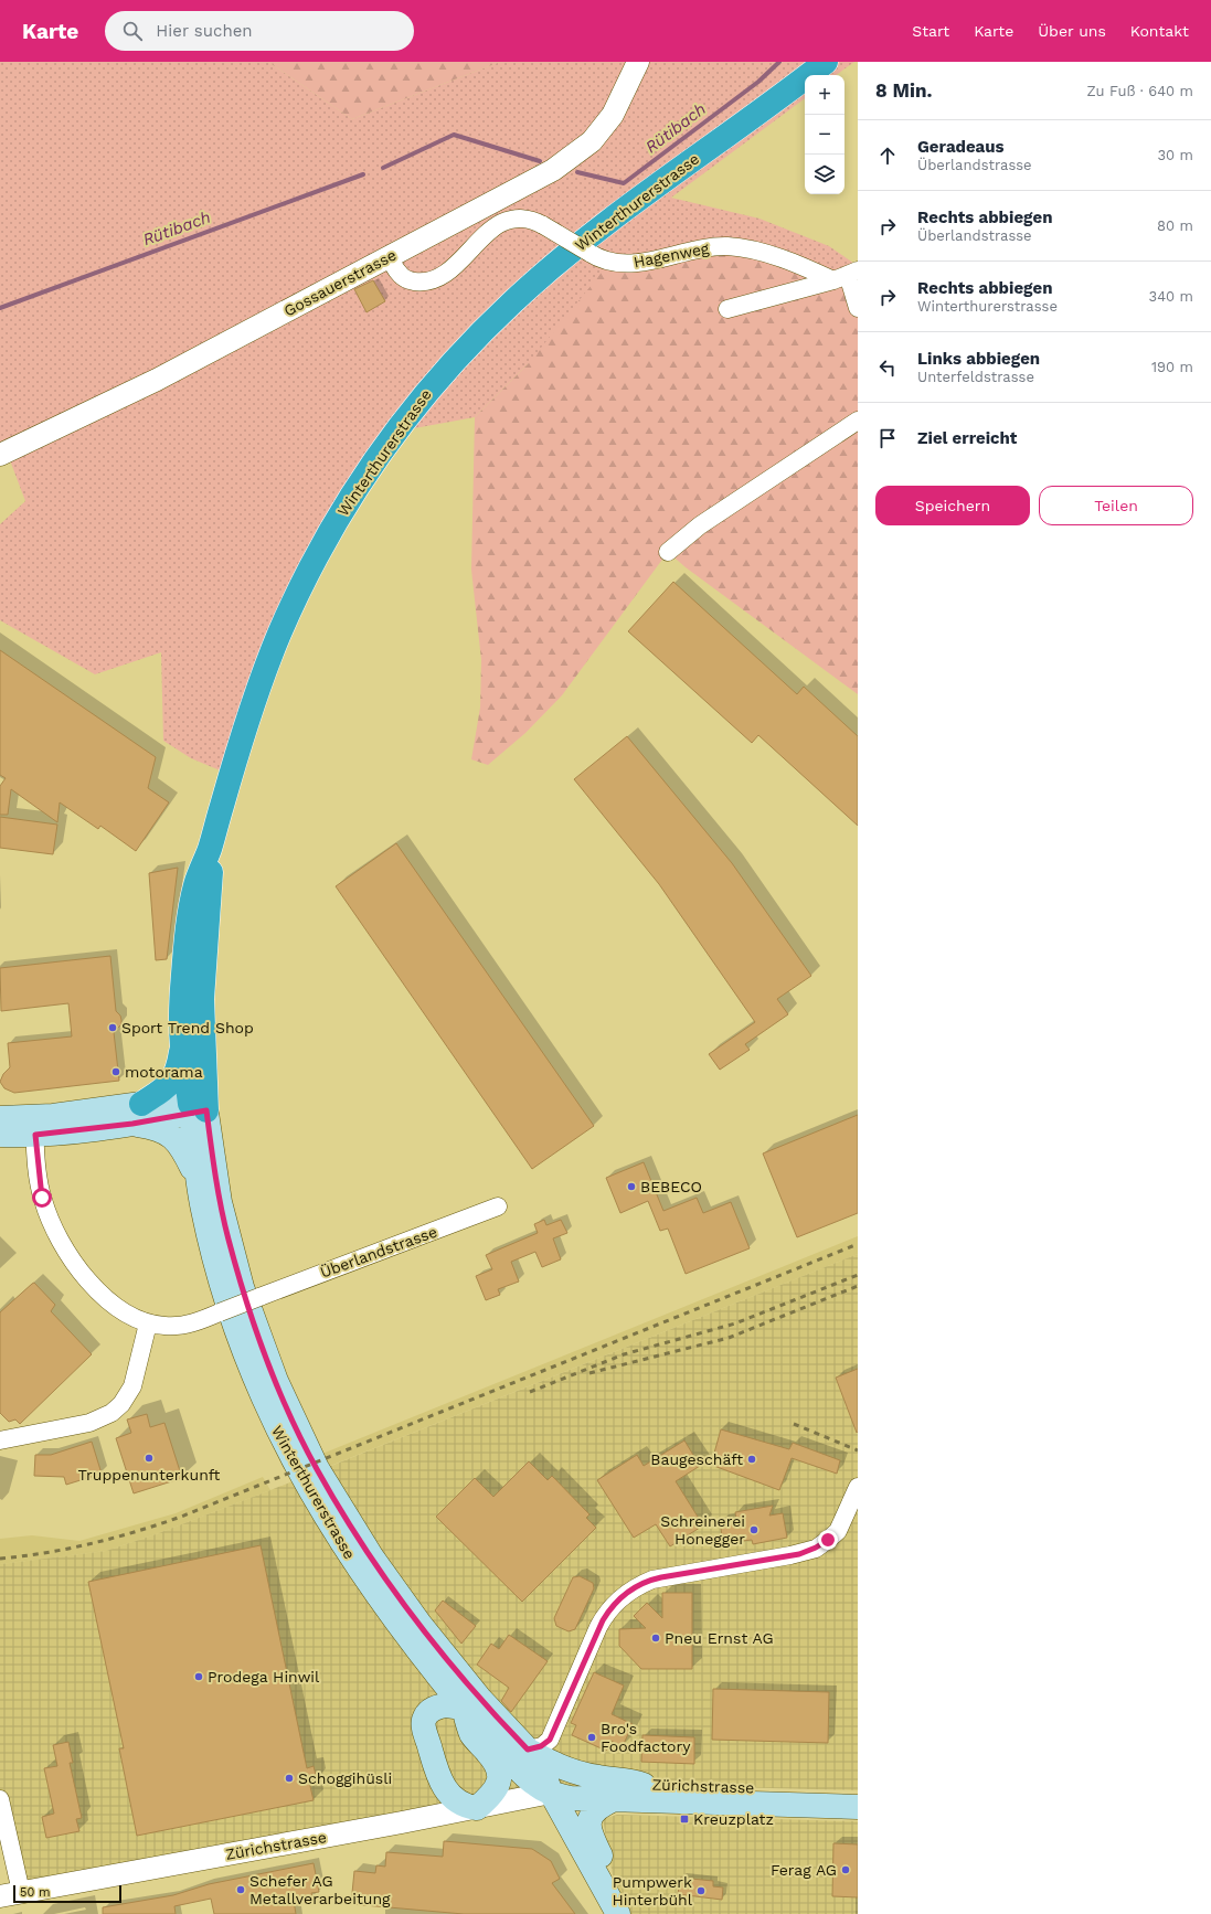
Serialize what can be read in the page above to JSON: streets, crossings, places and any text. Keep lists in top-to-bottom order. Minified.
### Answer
{"streets":{"highway":["Winterthurerstrasse"],"main road":["Zürichstrasse"],"street":["Hagenweg","Gossauerstrasse","Überlandstrasse"]},"crossings":[["Winterthurerstrasse","Zürichstrasse"],["Hagenweg","Gossauerstrasse"]],"water":["Rütibach"],"places":{"other":["Sport Trend Shop","motorama","BEBECO","Truppenunterkunft","Baugeschäft","Schreinerei Honegger","Pneu Ernst AG","Prodega Hinwil","Bro's Foodfactory","Schoggihüsli","Ferag AG","Schefer AG Metallverarbeitung","Pumpwerk Hinterbühl"],"transit":["Kreuzplatz"]},"scale_bar":"50 m","page":{"header":"Karte","search":"Hier suchen","nav":["Start","Karte","Über uns","Kontakt"],"heading":["8 Min.","Zu Fuß · 640 m"],"map_buttons":["+","−"],"list":[["Geradeaus","Überlandstrasse","30 m"],["Rechts abbiegen","Überlandstrasse","80 m"],["Rechts abbiegen","Winterthurerstrasse","340 m"],["Links abbiegen","Unterfeldstrasse","190 m"],"Ziel erreicht"],"buttons":["Speichern","Teilen"],"scale":"50 m"}}
